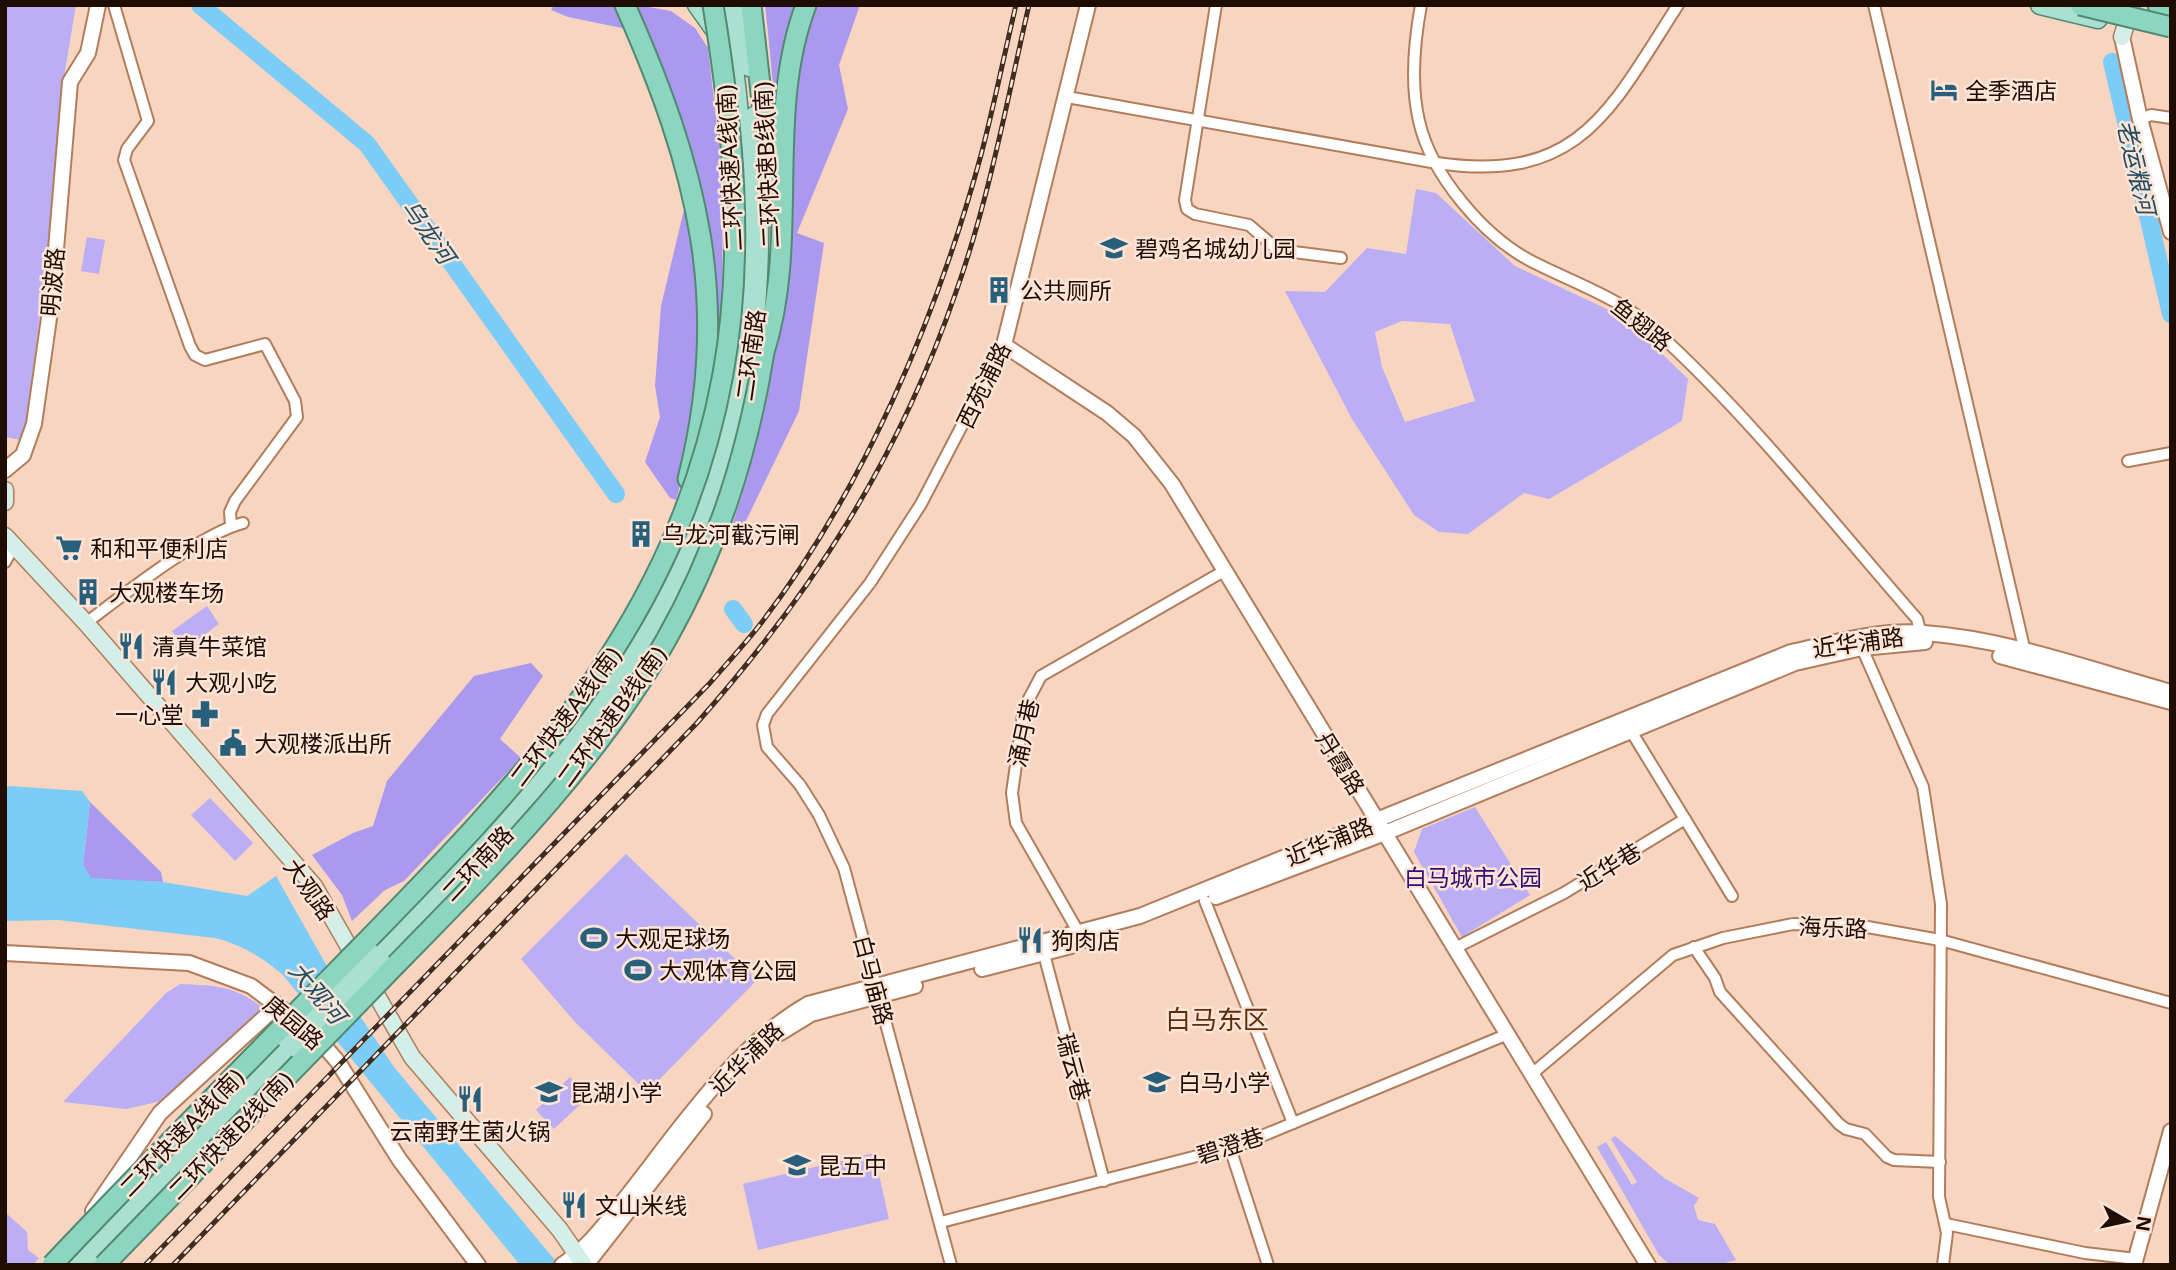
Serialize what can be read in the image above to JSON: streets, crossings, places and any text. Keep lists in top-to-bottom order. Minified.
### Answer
{"streets":{"highway":["二环快速B线(南)","二环快速A线(南)"],"main road":["二环南路","大观路"],"street":["明波路","鱼翅路","西苑浦路","近华浦路","涌月巷","丹霞路","近华巷","海乐路","白马庙路","庚园路","瑞云巷","碧澄巷"]},"crossings":[["鱼翅路","近华浦路"],["西苑浦路","丹霞路"],["西苑浦路","白马庙路"],["近华浦路","涌月巷"],["近华浦路","丹霞路"],["近华浦路","大观路"],["近华浦路","白马庙路"],["近华浦路","瑞云巷"],["涌月巷","丹霞路"],["丹霞路","近华巷"],["丹霞路","海乐路"],["丹霞路","碧澄巷"],["白马庙路","碧澄巷"],["瑞云巷","碧澄巷"]],"districts":["白马东区"],"water":["老运粮河","乌龙河","大观河"],"parks":["白马城市公园"],"places":{"hotel":["全季酒店"],"school or university":["碧鸡名城幼儿园","白马小学","昆湖小学","昆五中"],"building":["公共厕所","乌龙河截污闸","大观楼车场"],"supermarket":["和和平便利店"],"restaurant":["清真牛菜馆","大观小吃","狗肉店","云南野生菌火锅","文山米线"],"pharmacy":["一心堂"],"public building":["大观楼派出所"],"sports":["大观足球场","大观体育公园"]},"north":"right"}
